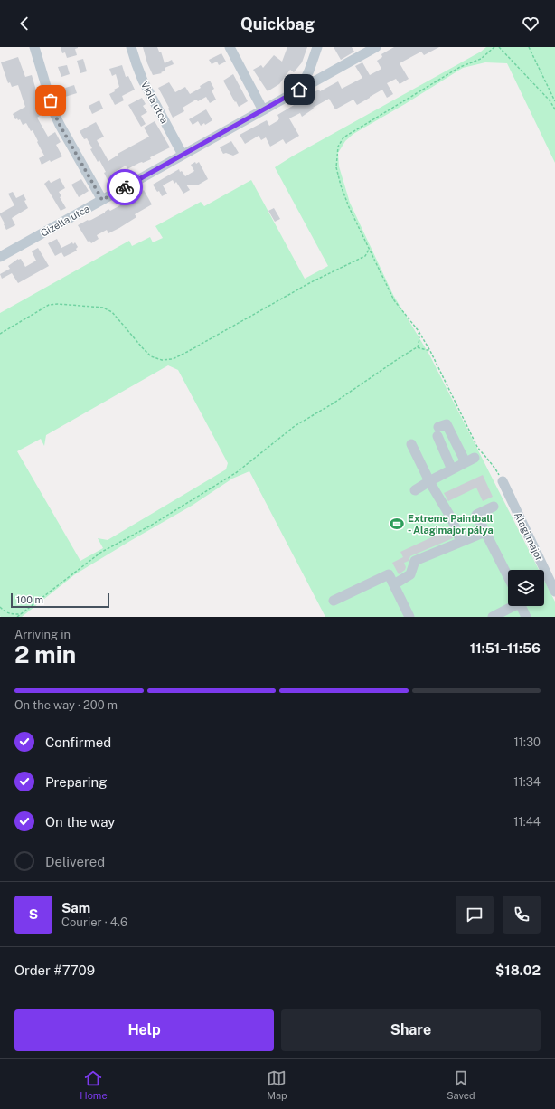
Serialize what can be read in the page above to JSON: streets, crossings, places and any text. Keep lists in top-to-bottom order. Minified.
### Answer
{"streets":{"street":["Viola utca","Gizella utca","Alagi major"]},"crossings":[["Viola utca","Gizella utca"]],"places":{"sports":["Extreme Paintball - Alagimajor pálya"]},"scale_bar":"100 m","page":{"header":"Quickbag","scale":"100 m","heading":["2 min","Arriving in","11:51–11:56"],"panel":["Sam","Courier · 4.6","Order #7709","$18.02"],"bar":"On the way · 200 m","list":[["Confirmed","11:30"],["Preparing","11:34"],["On the way","11:44"],"Delivered"],"round":"S","buttons":["Help","Share"],"tabs":["Home","Map","Saved"]}}
